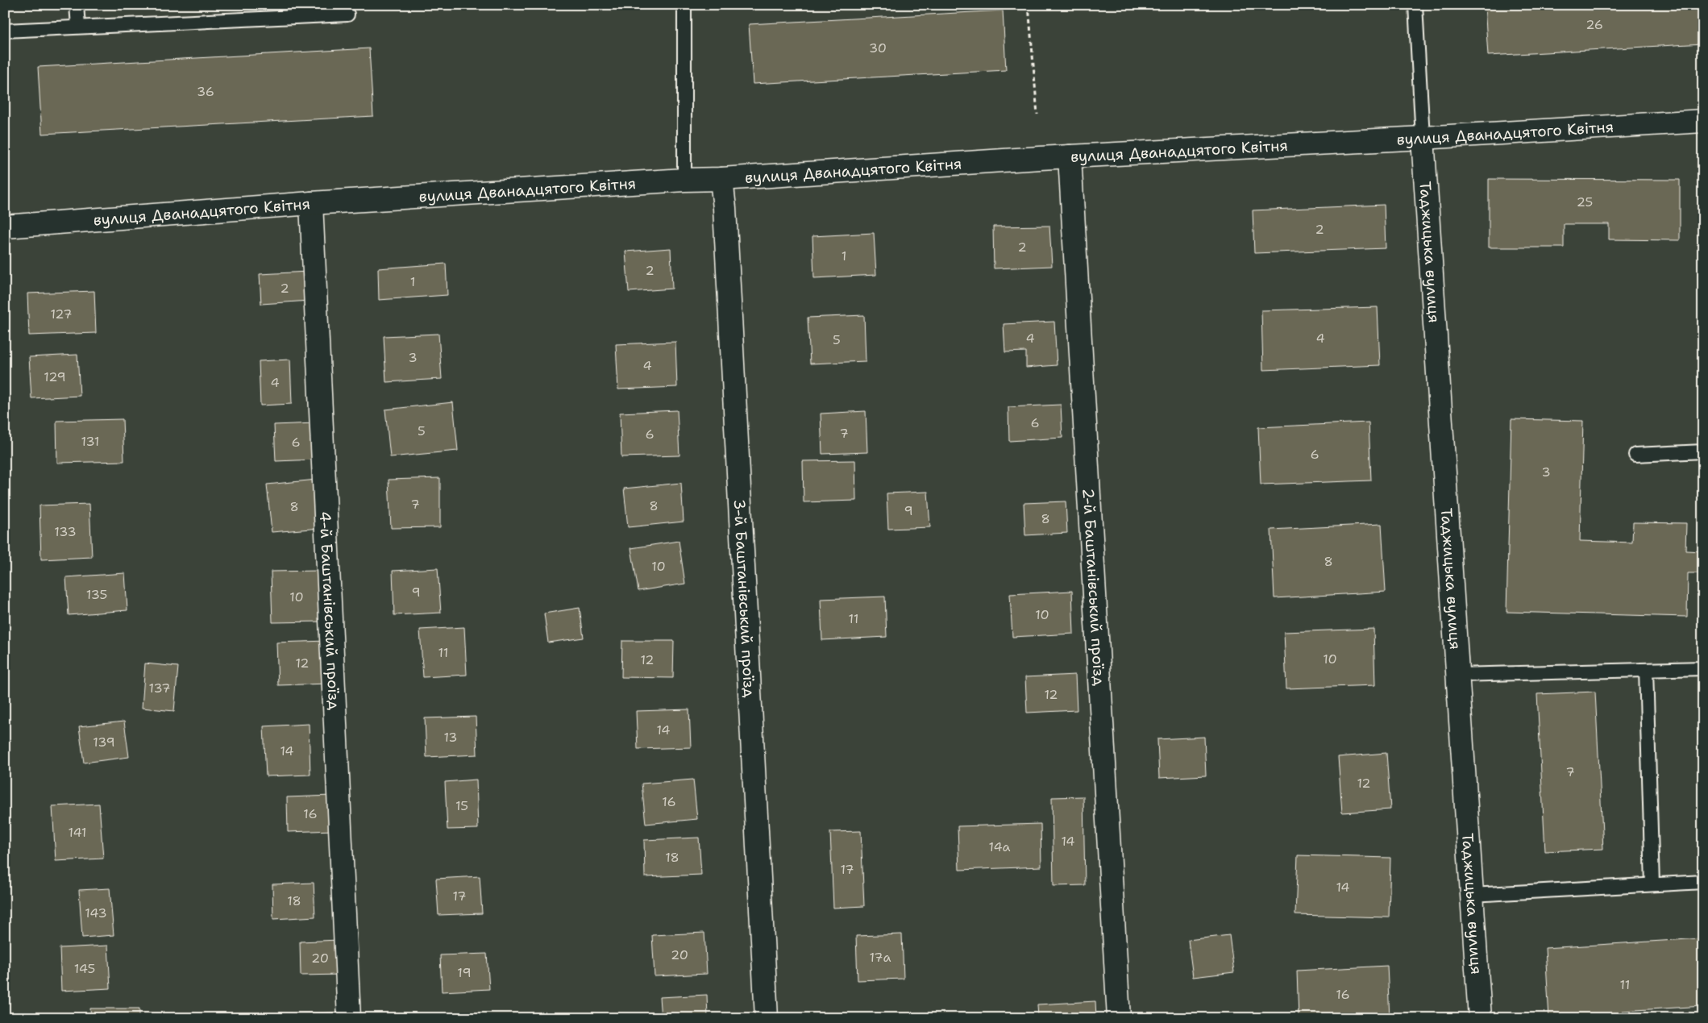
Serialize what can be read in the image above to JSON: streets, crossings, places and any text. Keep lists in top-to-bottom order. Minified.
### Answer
{"streets":{"street":["вулиця Дванадцятого Квітня","Таджицька вулиця","2-й Баштанівський проїзд","3-й Баштанівський проїзд","4-й Баштанівський проїзд"]},"crossings":[["вулиця Дванадцятого Квітня","Таджицька вулиця"],["вулиця Дванадцятого Квітня","2-й Баштанівський проїзд"],["вулиця Дванадцятого Квітня","3-й Баштанівський проїзд"],["вулиця Дванадцятого Квітня","4-й Баштанівський проїзд"]],"house_numbers":["26","30","36","25","2","2","1","2","1","2","127","4","4","5","3","4","129","4","6","5","7","6","131","6","6","3","7","8","8","9","8","133","8","10","9","135","10","10","11","11","10","12","12","137","12","14","13","139","14","7","12","16","15","16","141","14","14а","18","17","14","17","18","143","20","17а","20","145","19","11","16"]}
